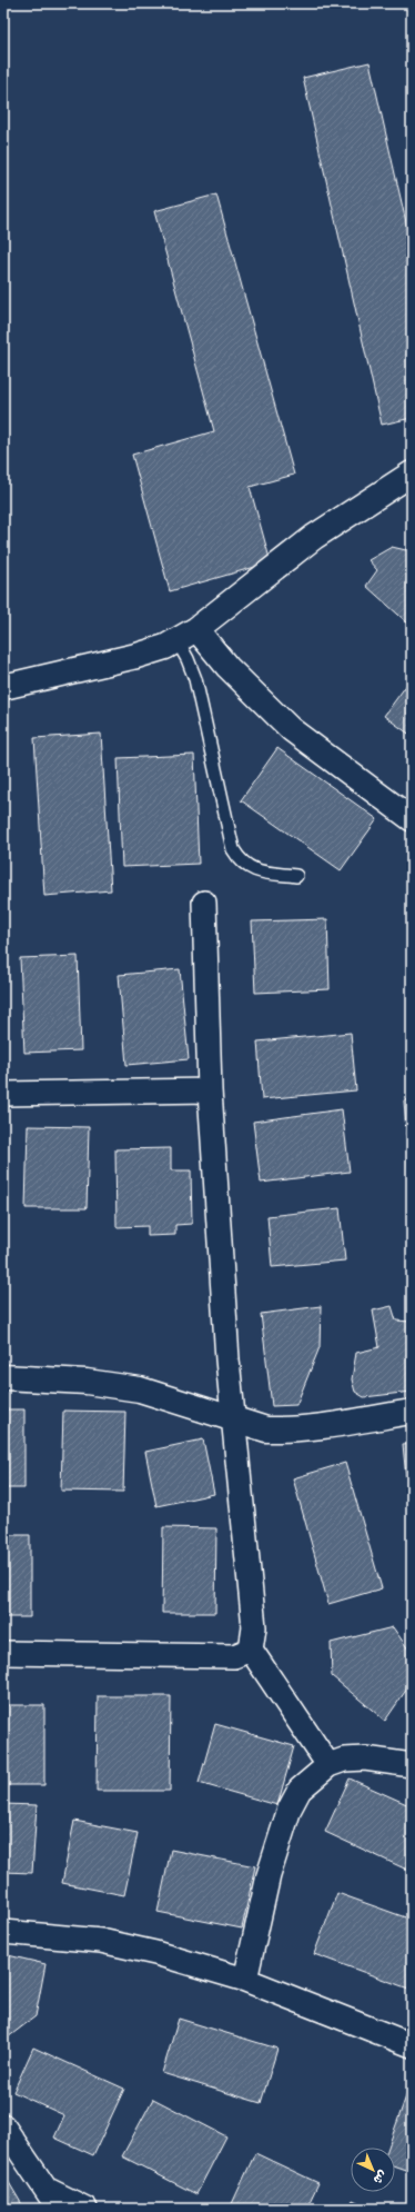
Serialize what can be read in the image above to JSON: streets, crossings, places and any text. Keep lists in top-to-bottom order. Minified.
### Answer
{"north":"bottom right"}
